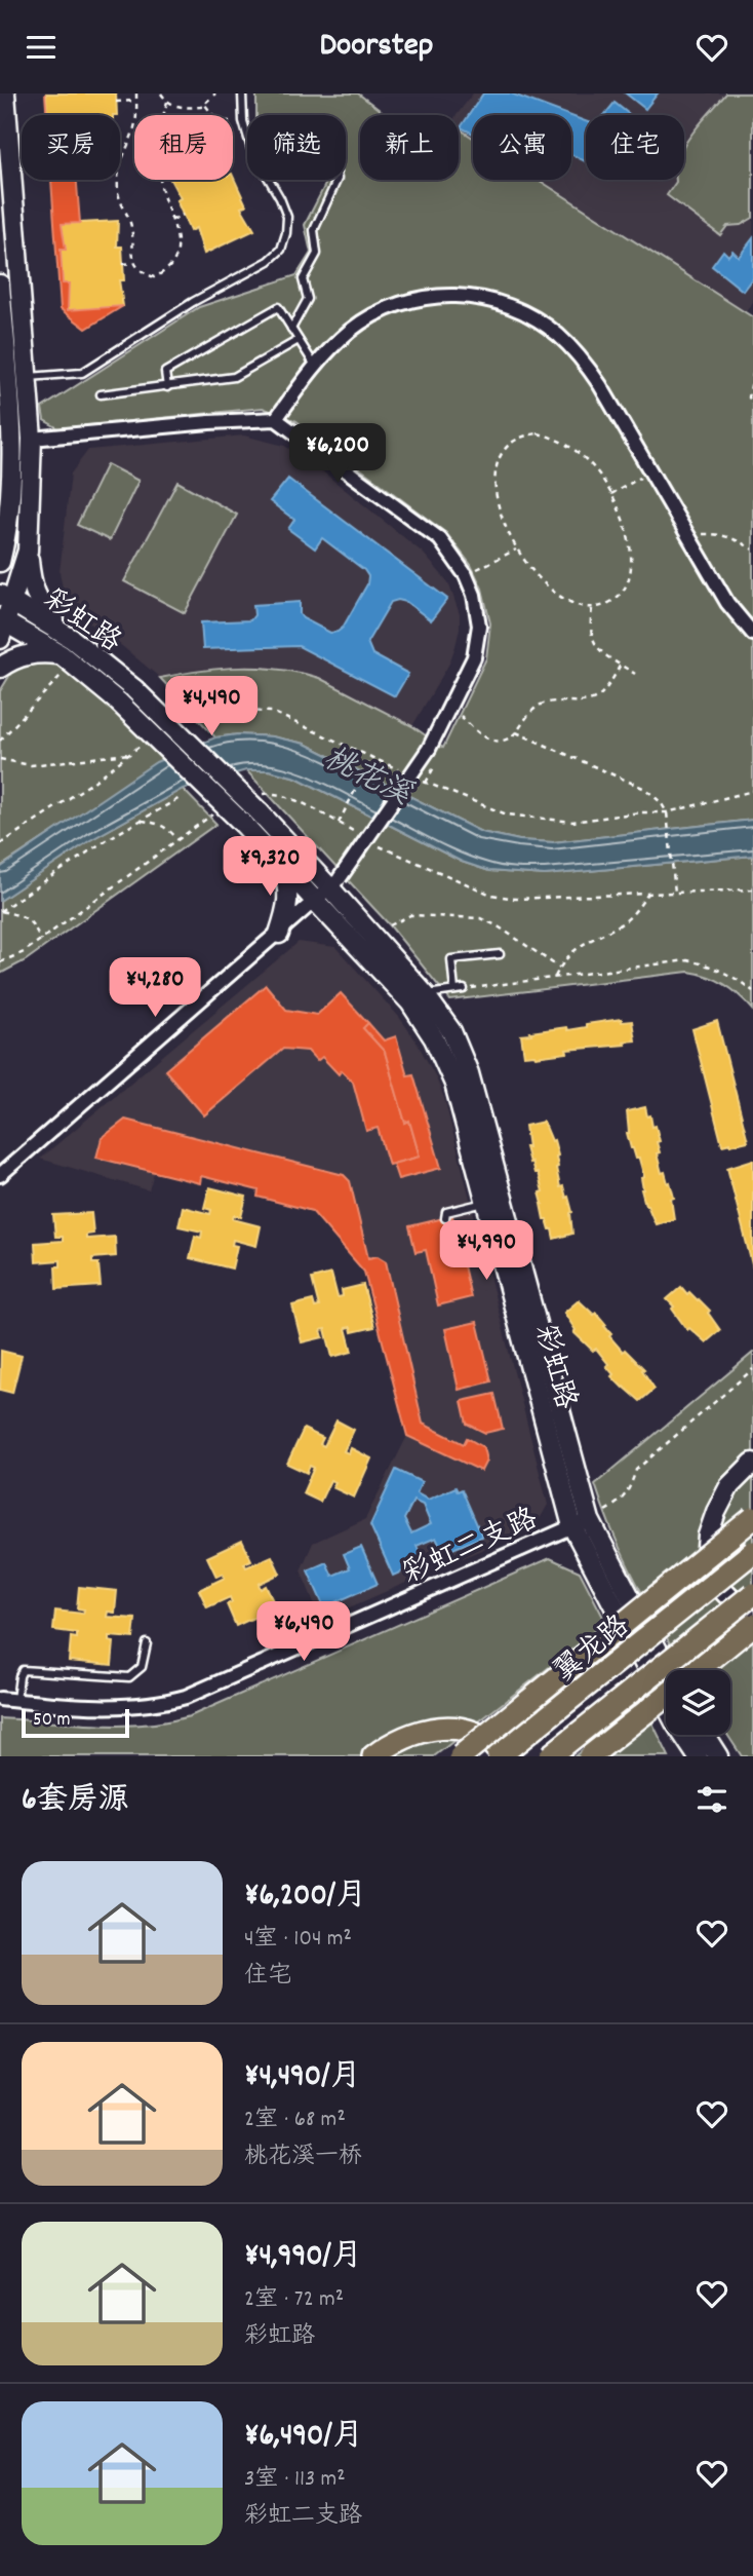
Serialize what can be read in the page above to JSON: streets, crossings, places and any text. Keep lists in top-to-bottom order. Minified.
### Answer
{"streets":{"highway":["翼龙路"],"main road":["彩虹路"],"street":["彩虹二支路"]},"crossings":[["彩虹路","彩虹二支路"]],"water":["桃花溪"],"scale_bar":"50 m","page":{"header":"Doorstep","chip":["买房","租房","筛选","新上","公寓","住宅"],"price":["¥6,200","¥4,490","¥9,320","¥4,280","¥4,990","¥6,490"],"scale":"50 m","heading":"6套房源","list":[{"name":"¥6,200/月","note":"4室 · 104 m² · 住宅"},{"name":"¥4,490/月","note":"2室 · 68 m² · 桃花溪一桥"},{"name":"¥4,990/月","note":"2室 · 72 m² · 彩虹路"},{"name":"¥6,490/月","note":"3室 · 113 m² · 彩虹二支路"}]}}
